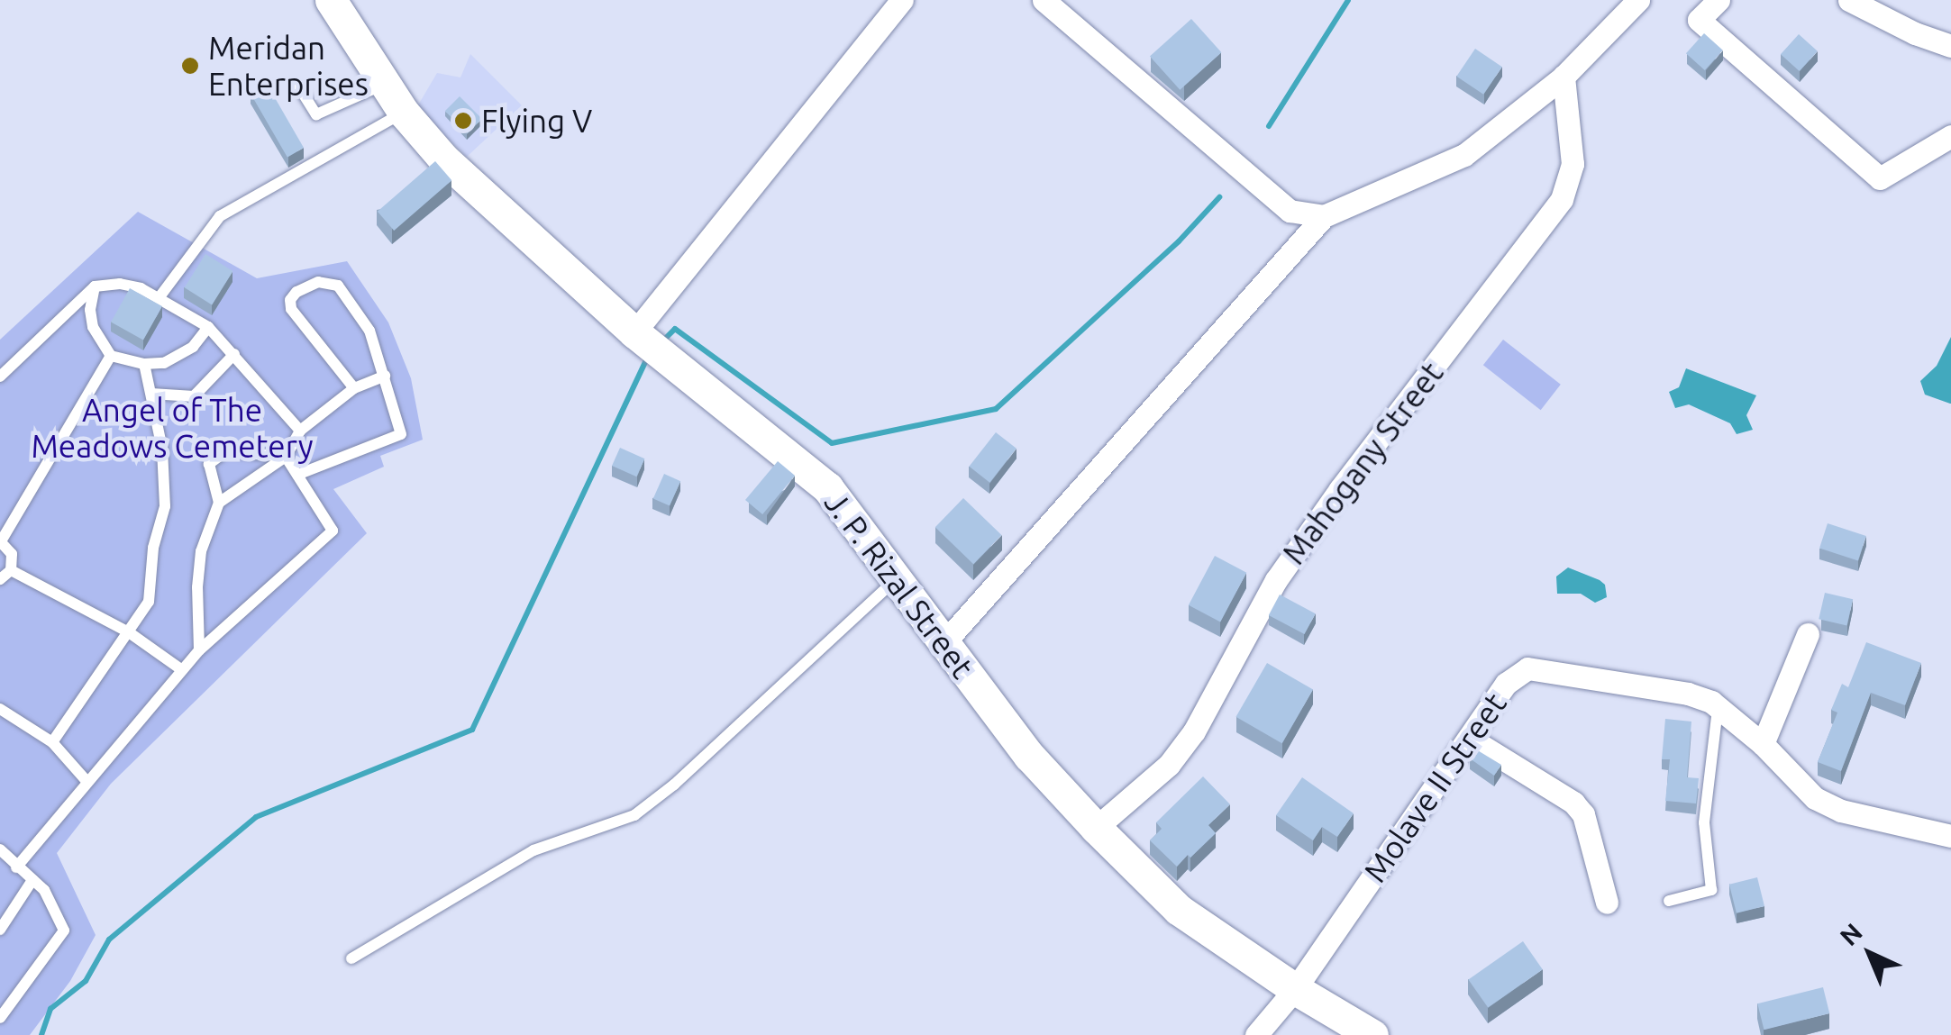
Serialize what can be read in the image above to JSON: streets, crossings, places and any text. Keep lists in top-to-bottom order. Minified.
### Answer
{"streets":{"main road":["J. P. Rizal Street"],"street":["Mahogany Street","Molave II Street"]},"crossings":[["Mahogany Street","J. P. Rizal Street"],["J. P. Rizal Street","Molave II Street"]],"parks":["Angel of The Meadows Cemetery"],"places":["Meridan Enterprises","Flying V"],"north":"top left"}
